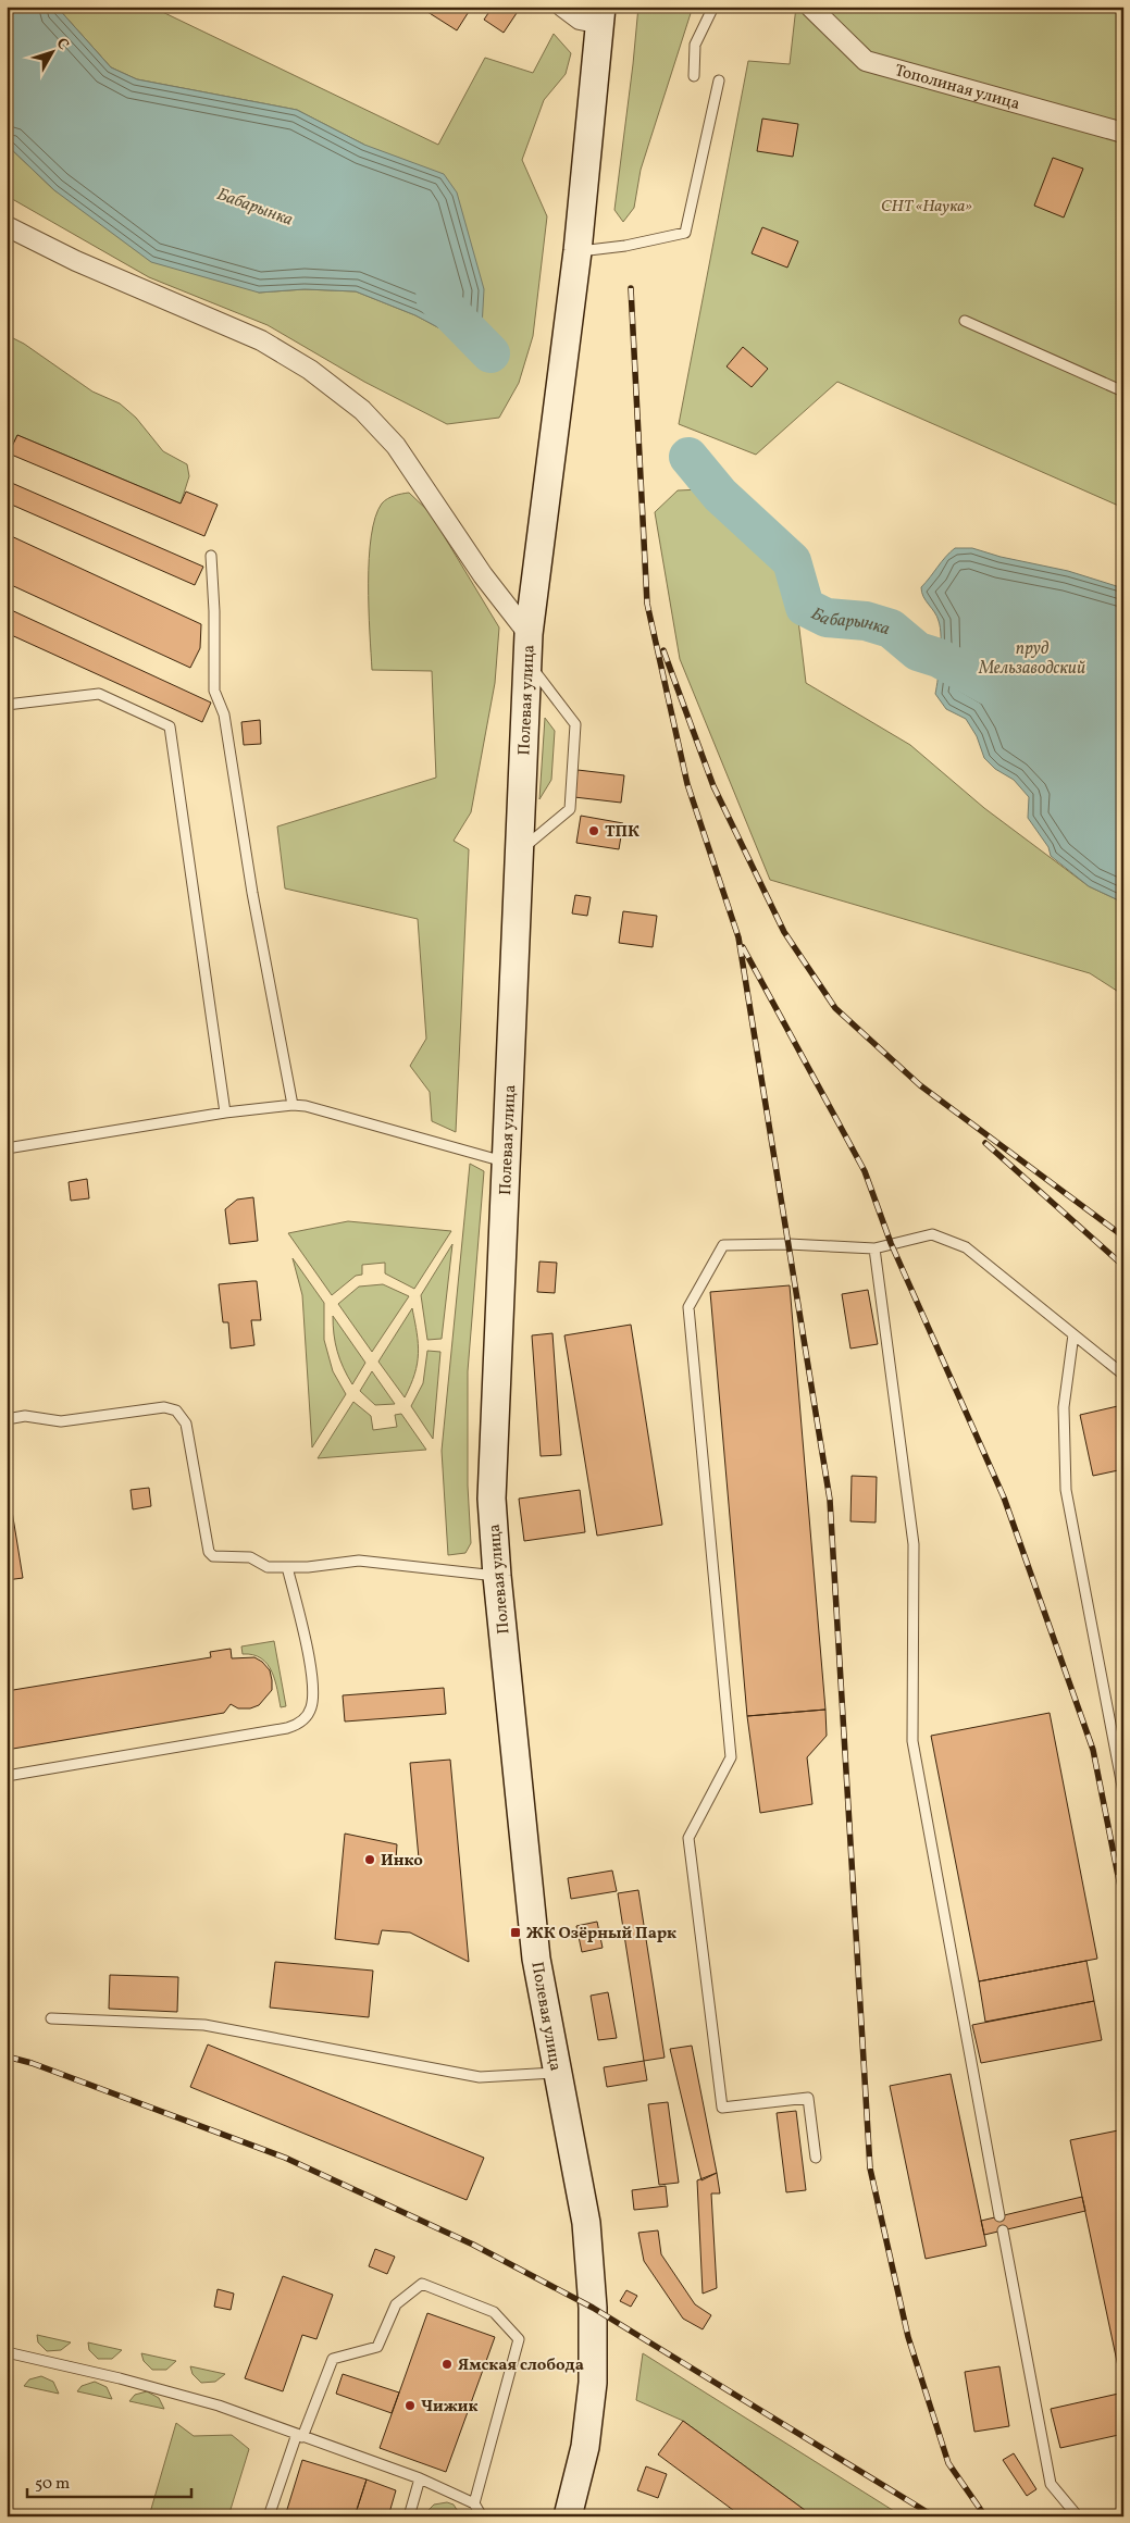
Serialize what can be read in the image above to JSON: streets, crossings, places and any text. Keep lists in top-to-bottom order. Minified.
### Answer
{"streets":{"street":["Тополиная улица","Полевая улица"]},"water":["Бабарынка","пруд Мельзаводский"],"parks":["СНТ «Наука»"],"places":{"other":["ТПК","Инко","Ямская слобода","Чижик"],"transit":["ЖК Озёрный Парк"]},"scale_bar":"50 m","north":"top right"}
